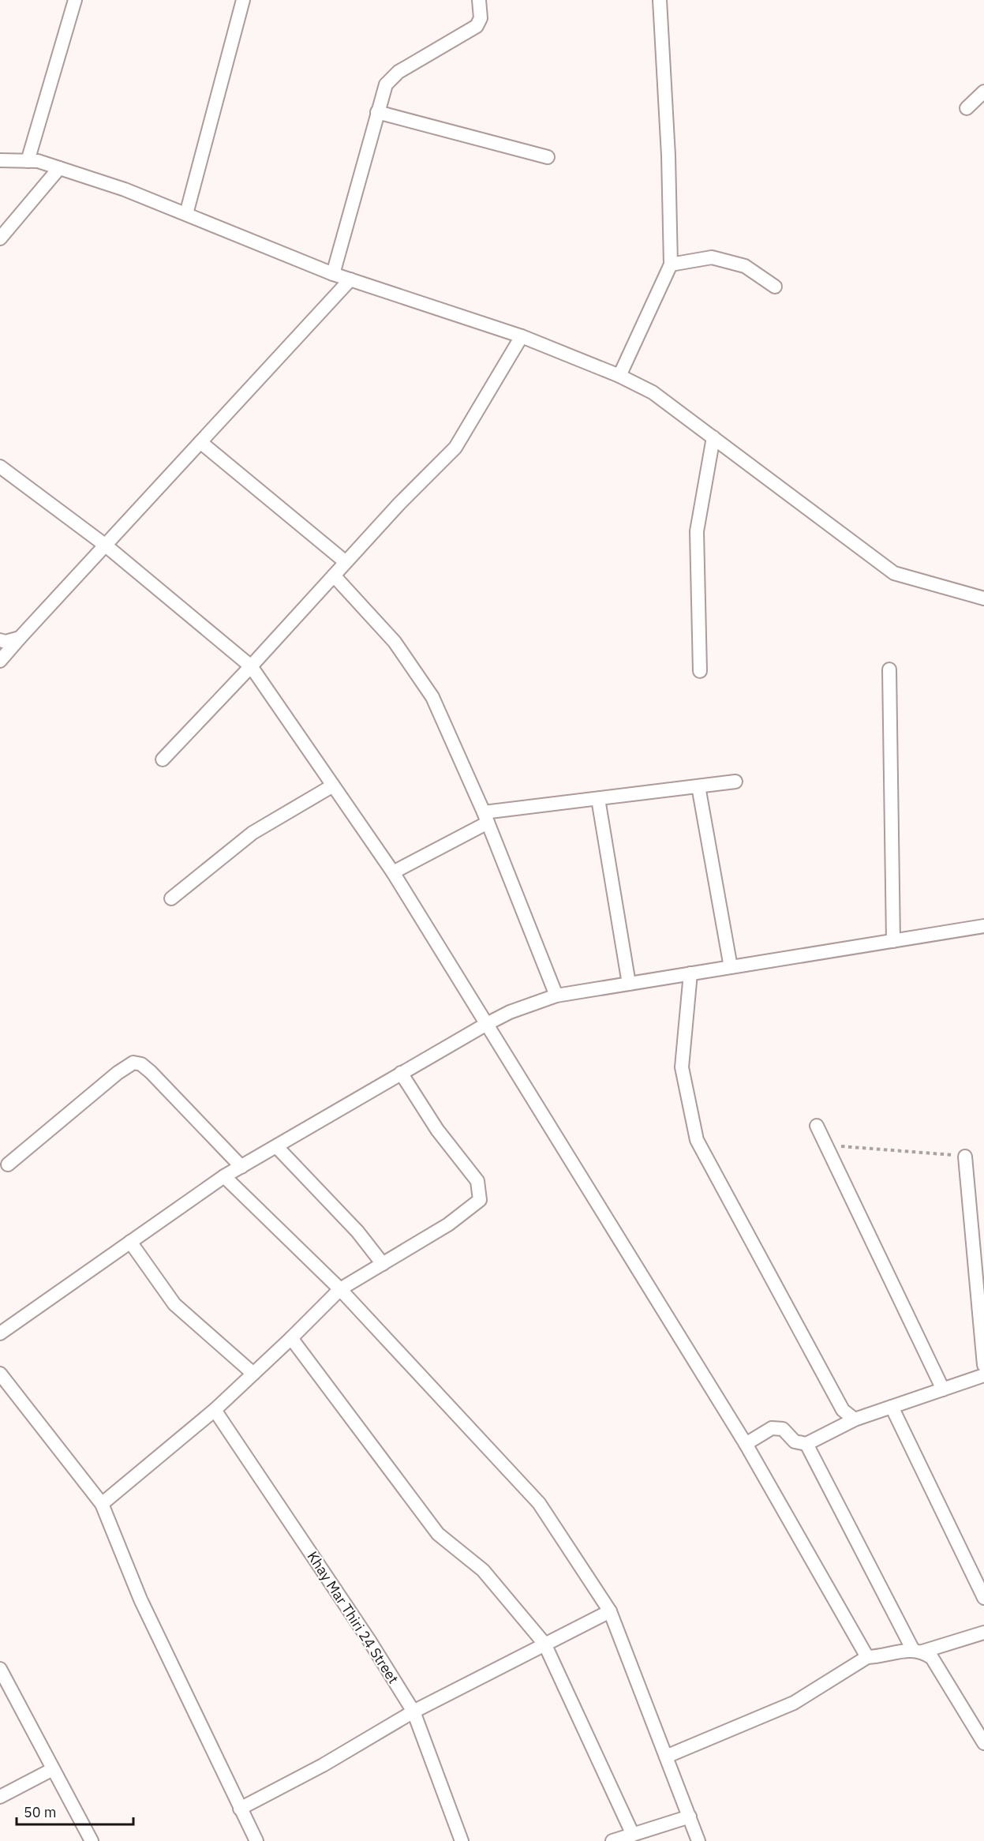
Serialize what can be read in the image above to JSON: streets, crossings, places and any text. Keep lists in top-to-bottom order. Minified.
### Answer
{"streets":{"street":["Khay Mar Thiri 24 Street"]},"scale_bar":"50 m"}
